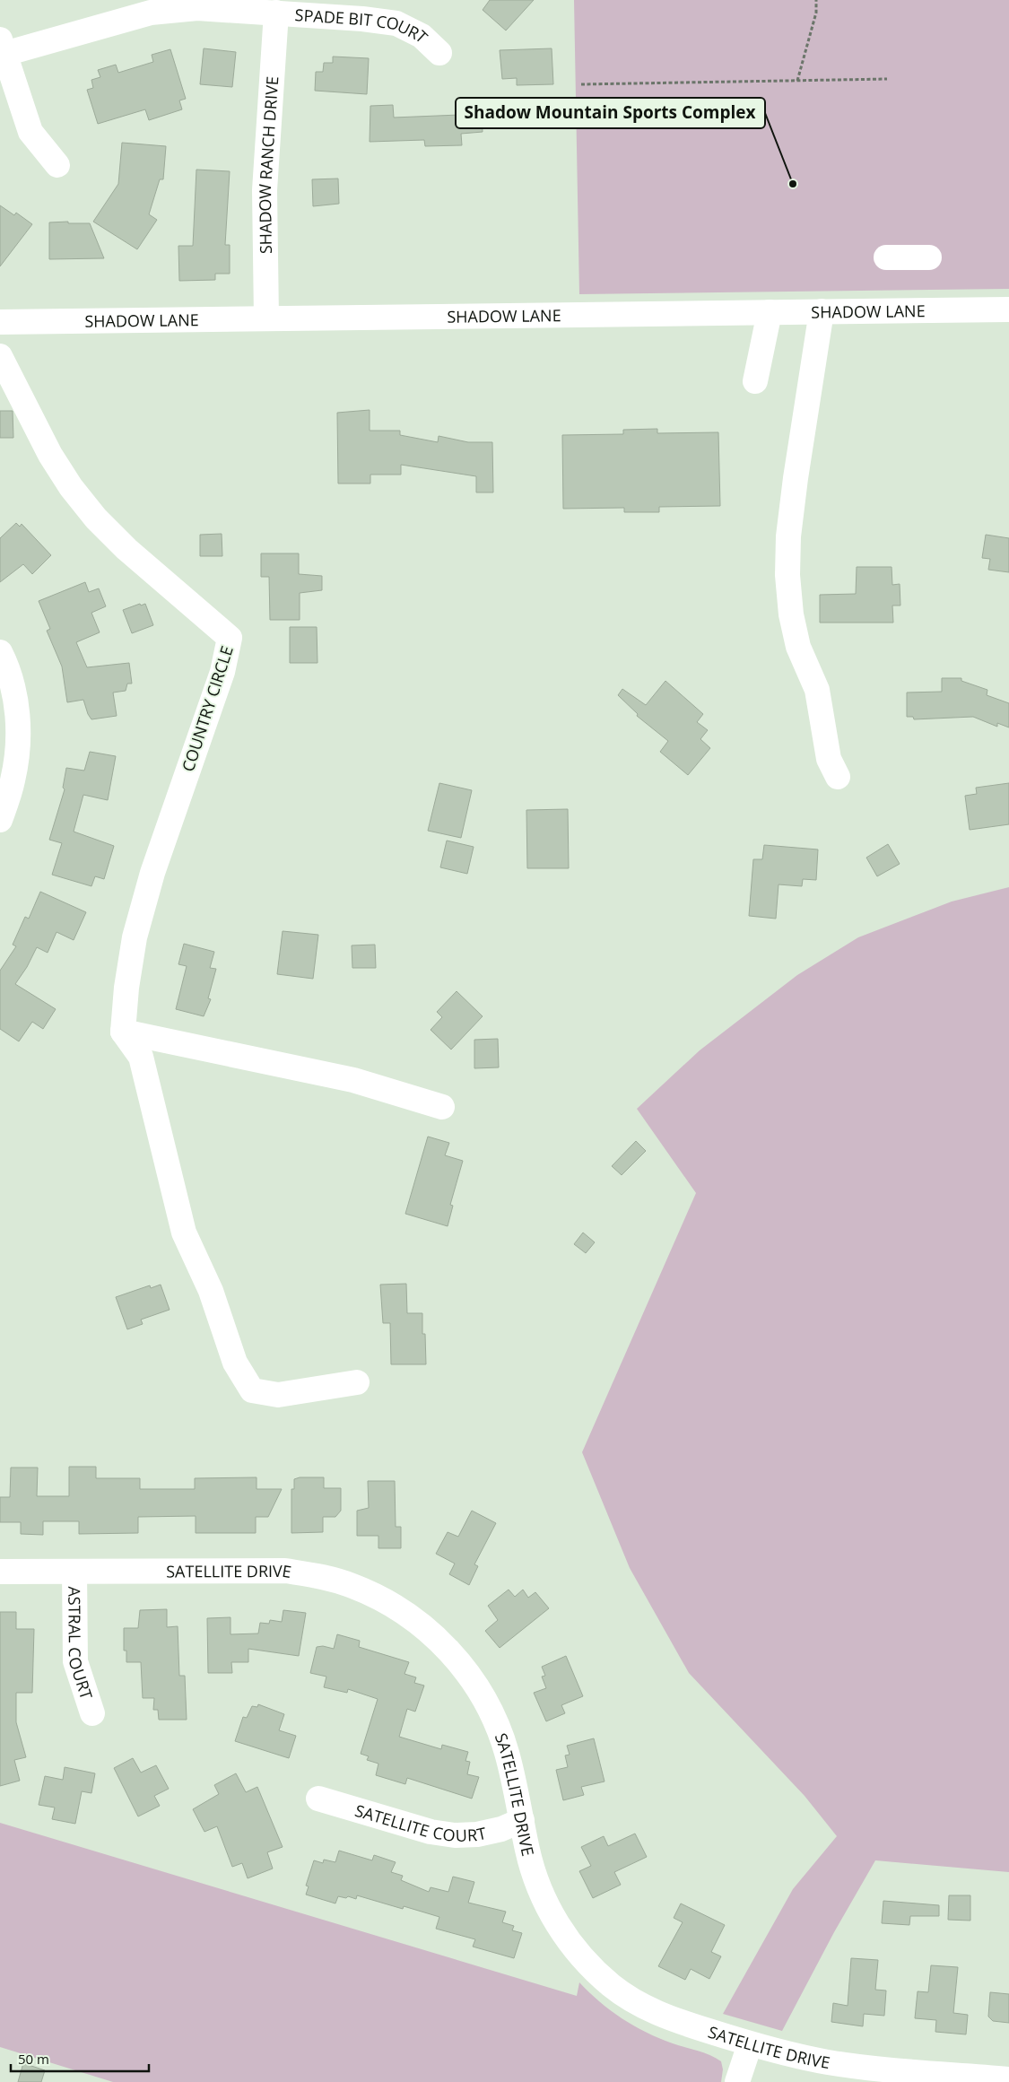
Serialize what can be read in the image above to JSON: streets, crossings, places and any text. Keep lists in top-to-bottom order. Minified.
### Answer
{"streets":{"street":["SPADE BIT COURT","SHADOW RANCH DRIVE","SHADOW LANE","COUNTRY CIRCLE","SATELLITE DRIVE","ASTRAL COURT","SATELLITE COURT"]},"crossings":[["SPADE BIT COURT","SHADOW RANCH DRIVE"],["SHADOW RANCH DRIVE","SHADOW LANE"],["SATELLITE DRIVE","ASTRAL COURT"],["SATELLITE DRIVE","SATELLITE COURT"]],"places":["Shadow Mountain Sports Complex"],"scale_bar":"50 m"}
